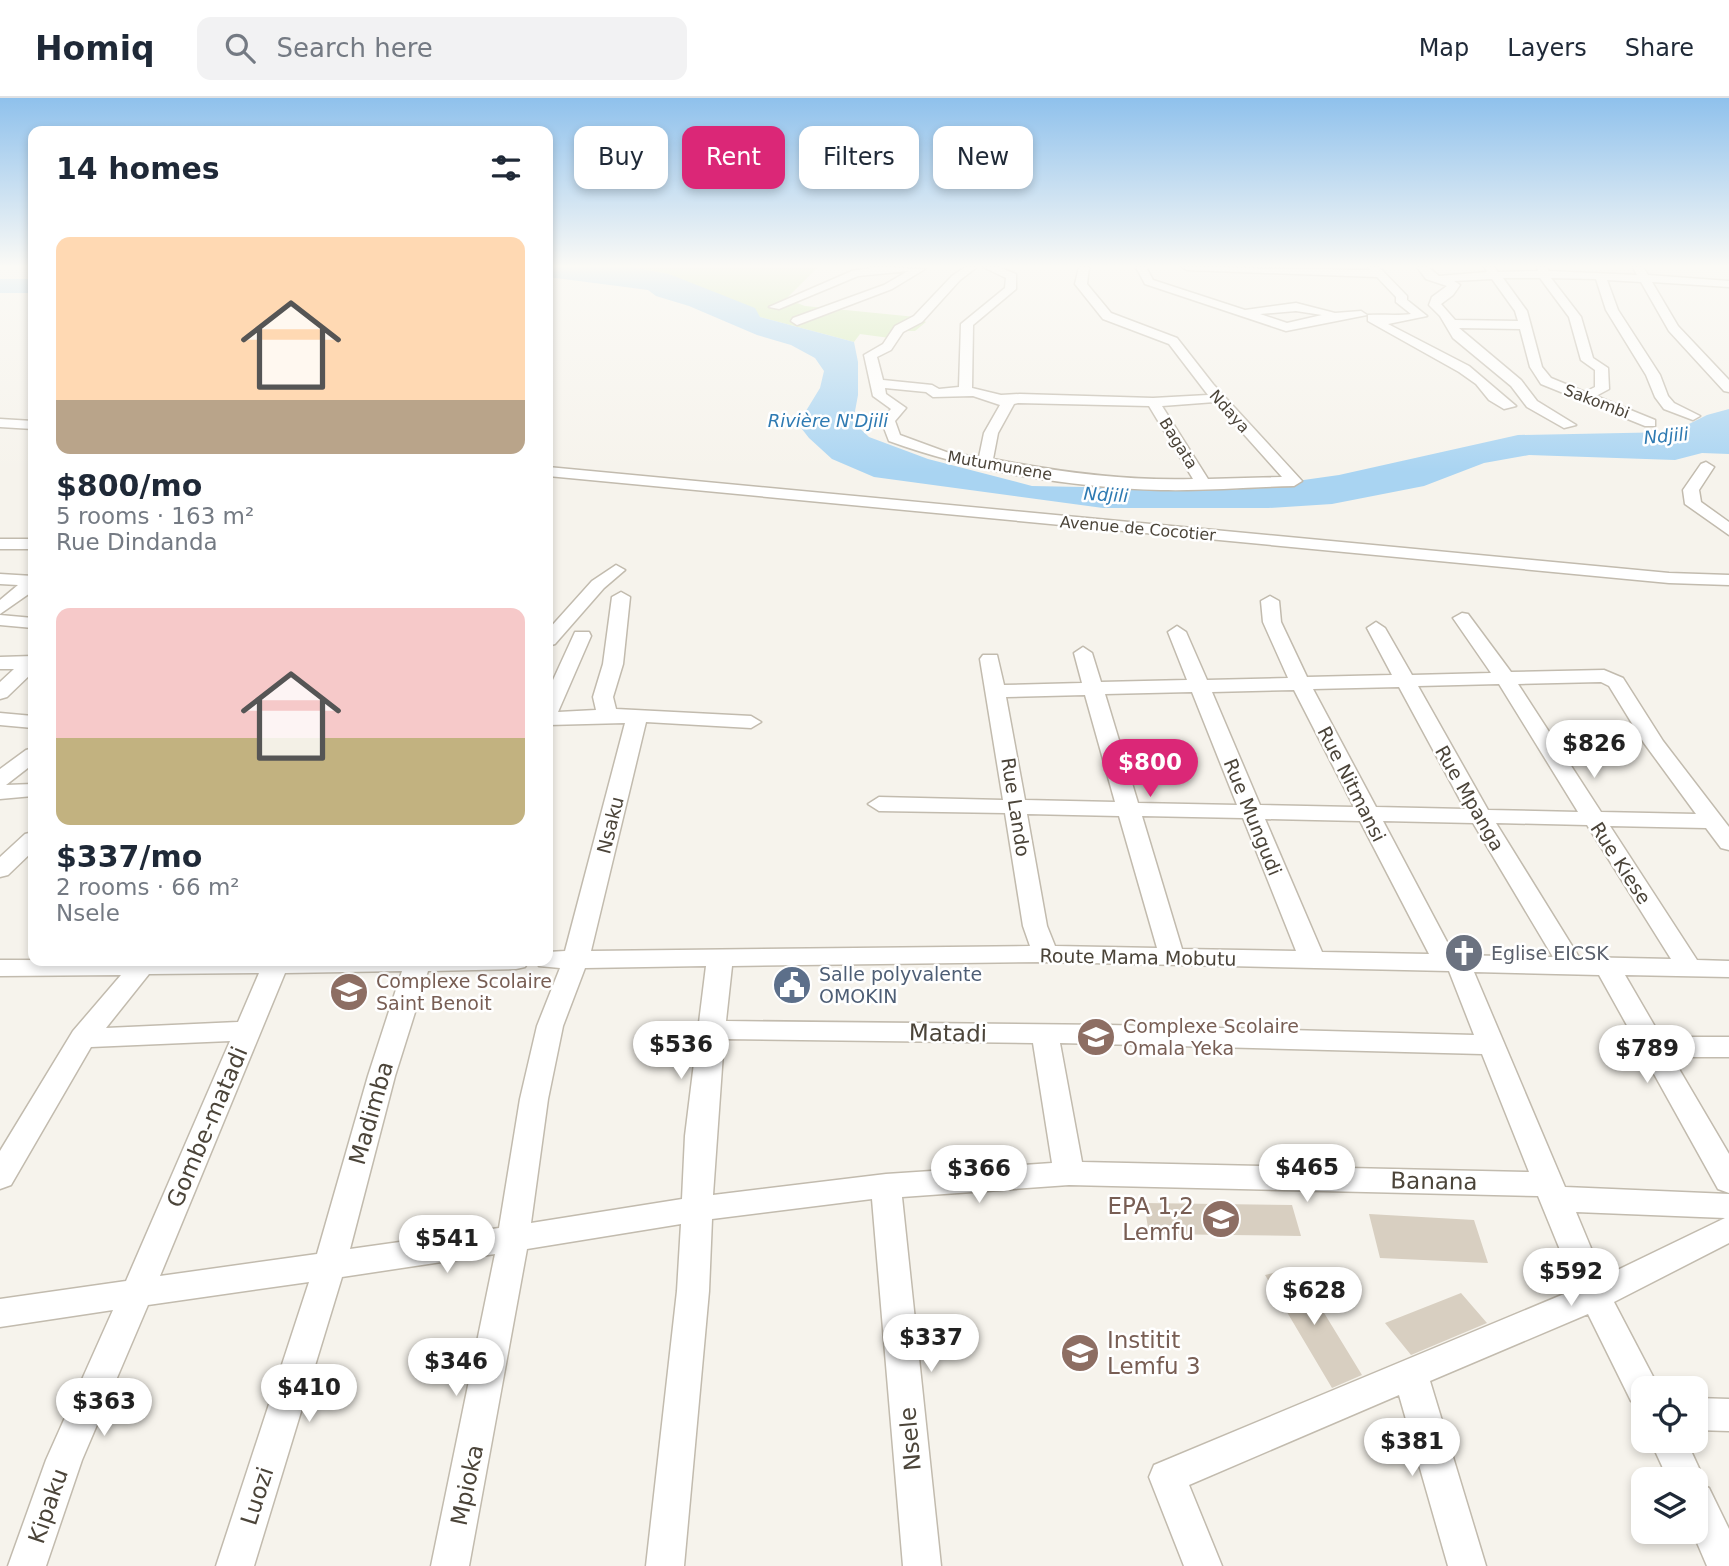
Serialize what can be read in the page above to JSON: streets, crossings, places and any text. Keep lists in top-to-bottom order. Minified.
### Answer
{"streets":{"street":["Sakombi","Ndaya","Bagata","Mutumunene","Avenue de Cocotier","Rue Nitmansi","Rue Mpanga","Rue Lando","Rue Mungudi","Nsaku","Rue Kiese","Route Mama Mobutu","Matadi","Madimba","Gombe-matadi","Banana","Nsele","Mpioka","Luozi","Kipaku"]},"crossings":[["Ndaya","Mutumunene"],["Bagata","Mutumunene"],["Rue Nitmansi","Route Mama Mobutu"],["Rue Mpanga","Route Mama Mobutu"],["Rue Lando","Route Mama Mobutu"],["Rue Mungudi","Route Mama Mobutu"],["Nsaku","Route Mama Mobutu"],["Rue Kiese","Route Mama Mobutu"],["Madimba","Luozi"],["Gombe-matadi","Kipaku"]],"water":["Rivière N'Djili","Ndjili"],"places":{"church":["Eglise EICSK"],"public building":["Salle polyvalente OMOKIN"],"school or university":["Complexe Scolaire Saint Benoit","Complexe Scolaire Omala Yeka","EPA 1,2 Lemfu","Institit Lemfu 3"]},"page":{"header":"Homiq","search":"Search here","nav":["Map","Layers","Share"],"chip":["Buy","Rent","Filters","New"],"heading":"14 homes","list":[{"name":"$800/mo","note":"5 rooms · 163 m² · Rue Dindanda"},{"name":"$337/mo","note":"2 rooms · 66 m² · Nsele"}],"price":["$826","$800","$536","$789","$465","$366","$541","$592","$628","$337","$346","$410","$363","$381"]}}
